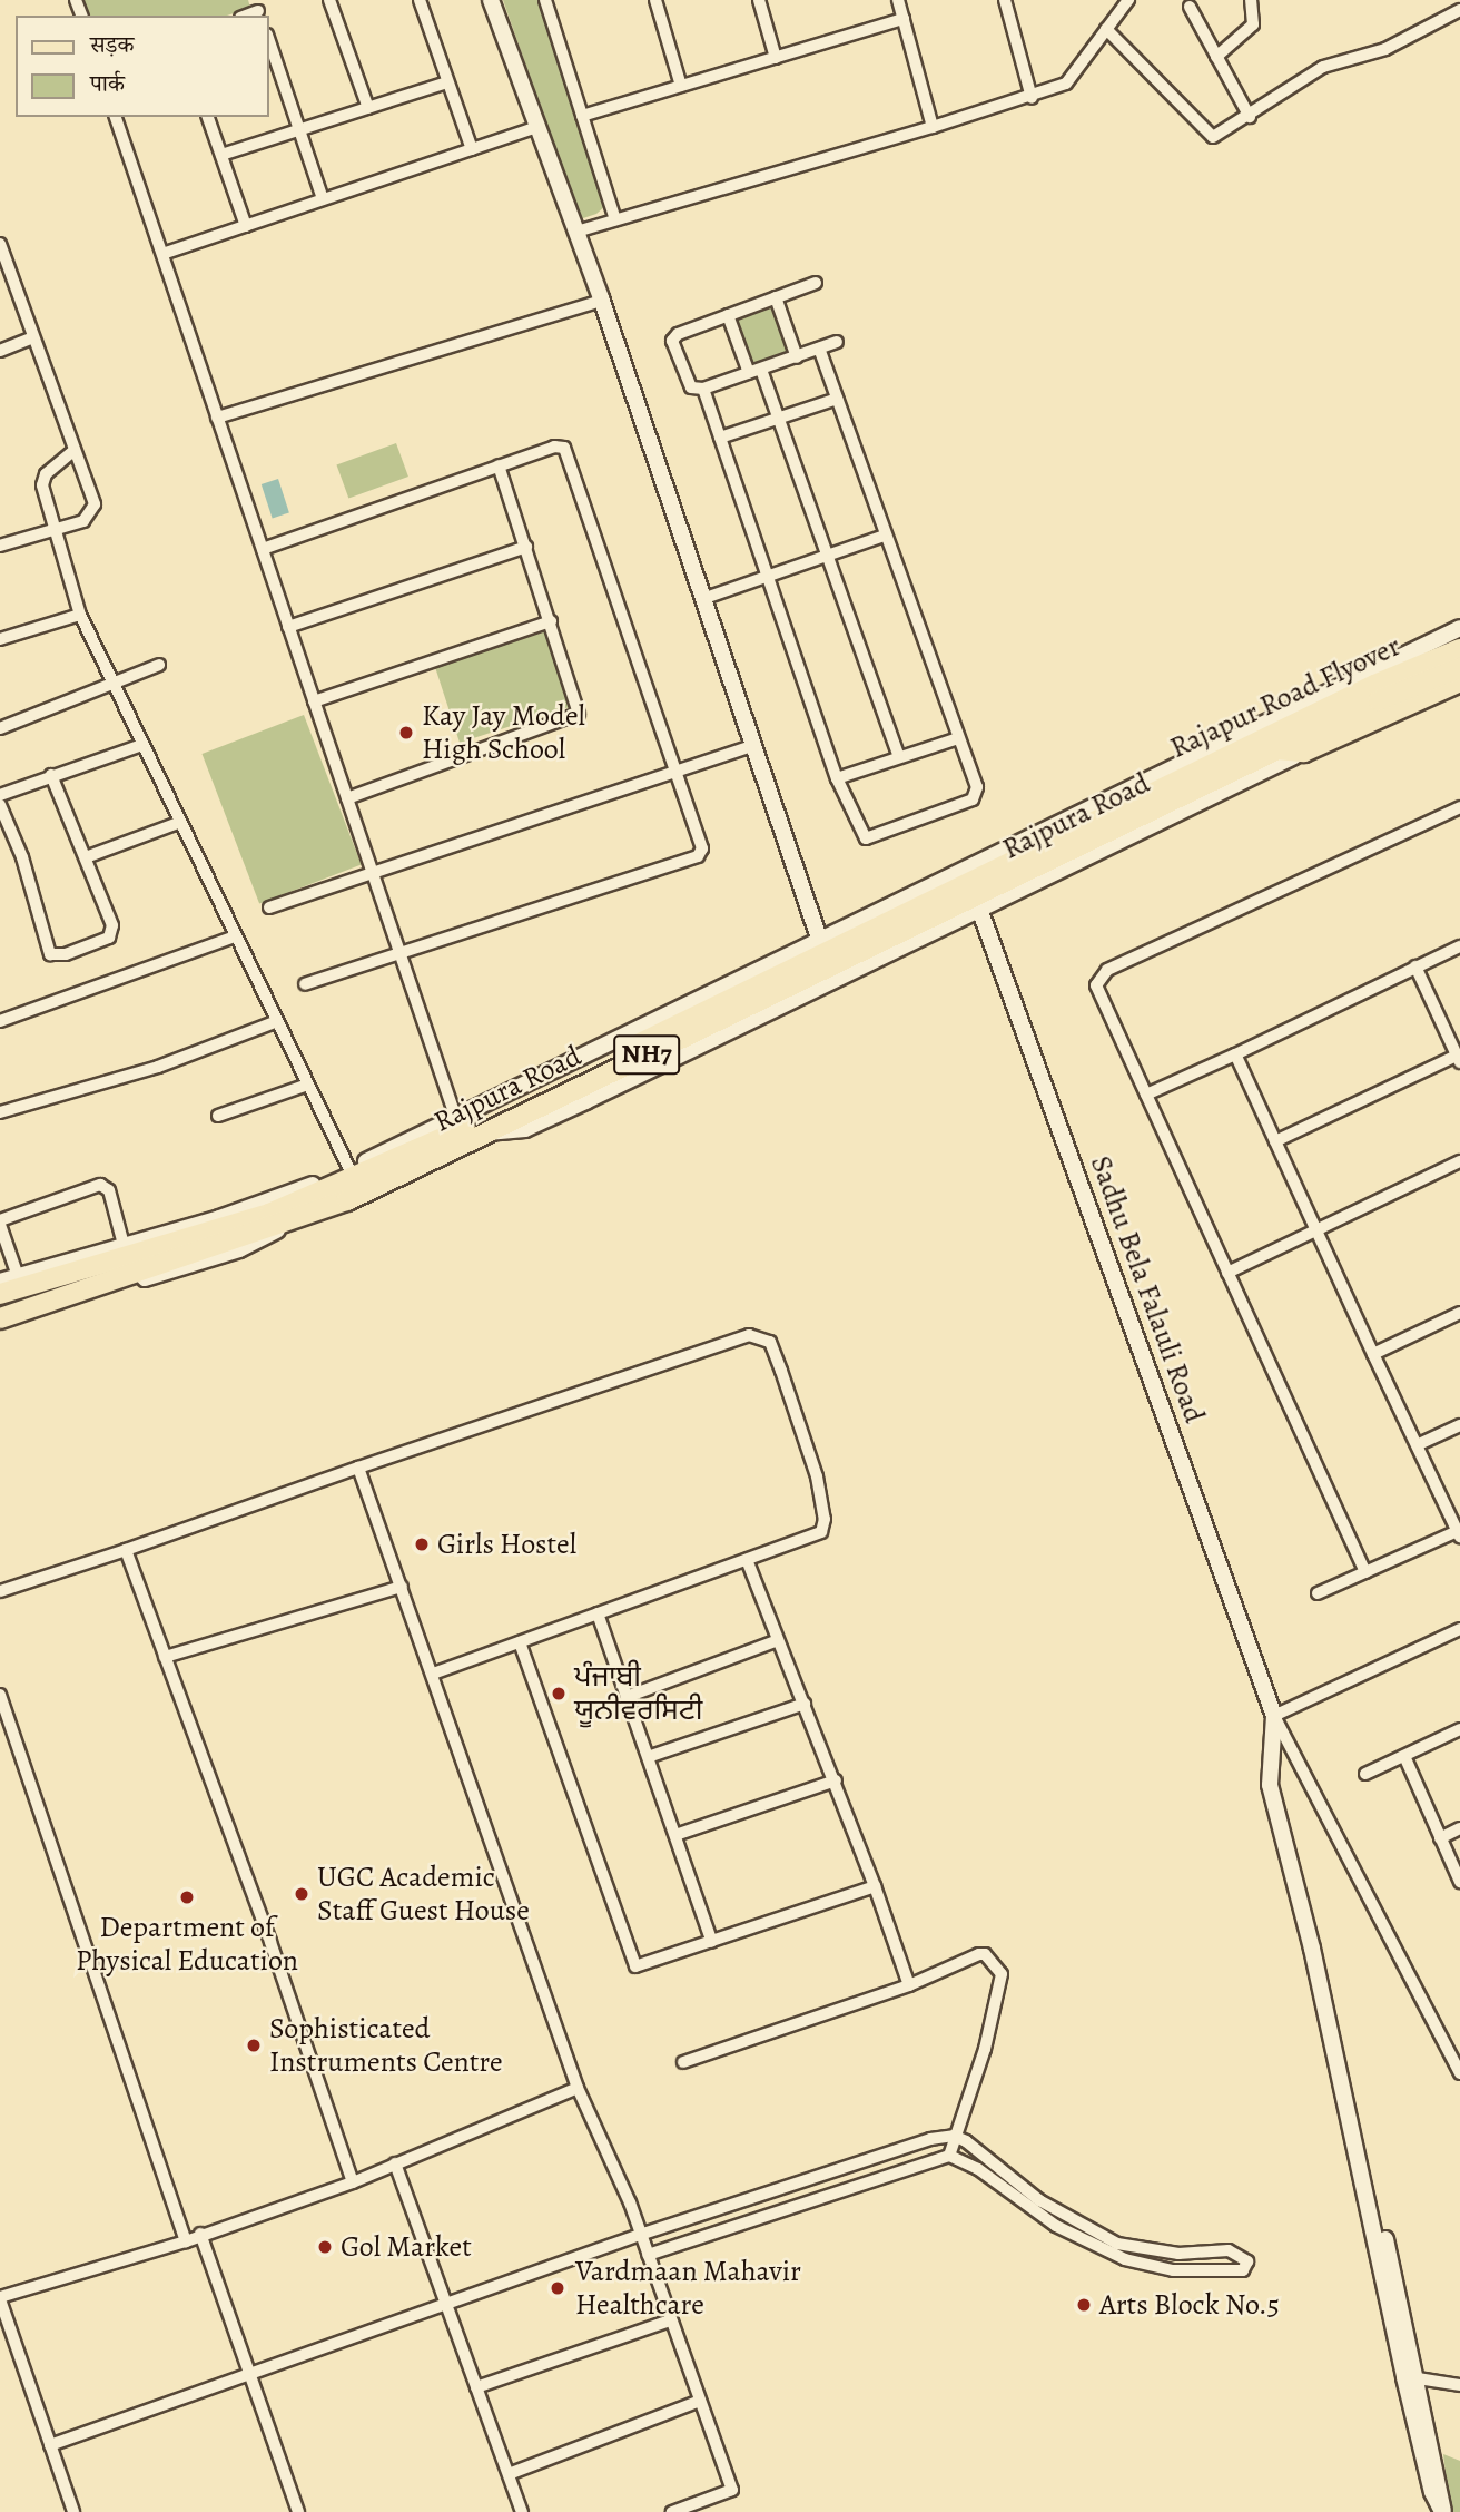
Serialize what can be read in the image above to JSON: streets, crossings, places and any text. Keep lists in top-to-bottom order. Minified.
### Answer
{"streets":{"highway":["Rajapur Road Flyover","Rajpura Road","NH7"],"street":["Sadhu Bela Falauli Road"]},"crossings":[["Rajapur Road Flyover","Rajpura Road"],["Rajapur Road Flyover","Sadhu Bela Falauli Road"],["Rajpura Road","Sadhu Bela Falauli Road"]],"places":["Kay Jay Model High School","Girls Hostel","ਪੰਜਾਬੀ ਯੂਨੀਵਰਸਿਟੀ","UGC Academic Staff Guest House","Department of Physical Education","Sophisticated Instruments Centre","Gol Market","Vardmaan Mahavir Healthcare","Arts Block No.5"],"legend":["सड़क","पार्क"]}
